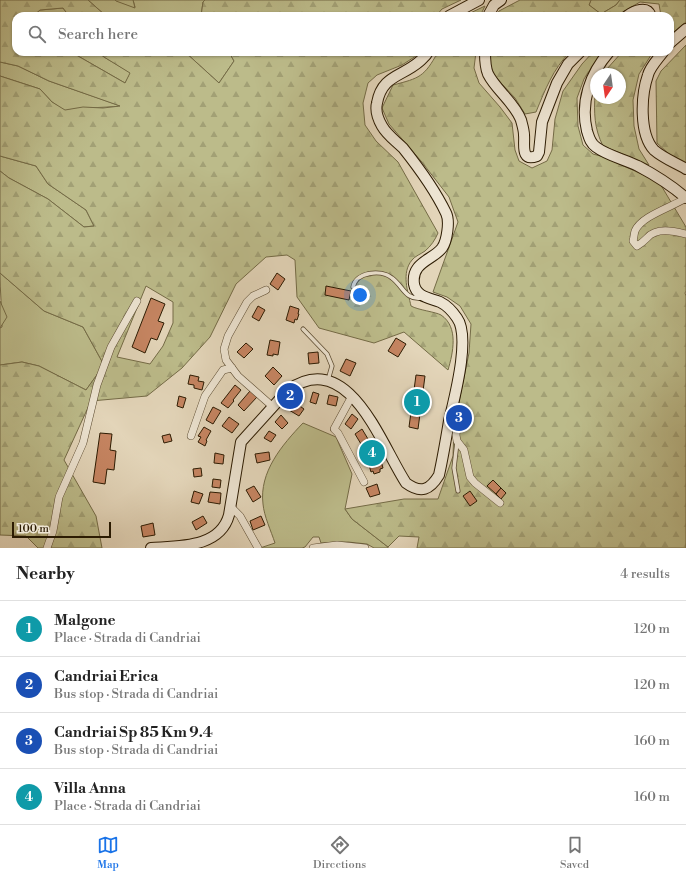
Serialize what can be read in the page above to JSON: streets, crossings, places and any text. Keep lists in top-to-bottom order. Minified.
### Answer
{"scale_bar":"100 m","north":"bottom","page":{"search":"Search here","pins":["2","1","3","4"],"scale":"100 m","heading":["Nearby","4 results"],"list":[{"mark":"1","name":"Malgone","note":"Place · Strada di Candriai","value":"120 m"},{"mark":"2","name":"Candriai Erica","note":"Bus stop · Strada di Candriai","value":"120 m"},{"mark":"3","name":"Candriai Sp 85 Km 9.4","note":"Bus stop · Strada di Candriai","value":"160 m"},{"mark":"4","name":"Villa Anna","note":"Place · Strada di Candriai","value":"160 m"}],"nav":["Map","Directions","Saved"]}}
